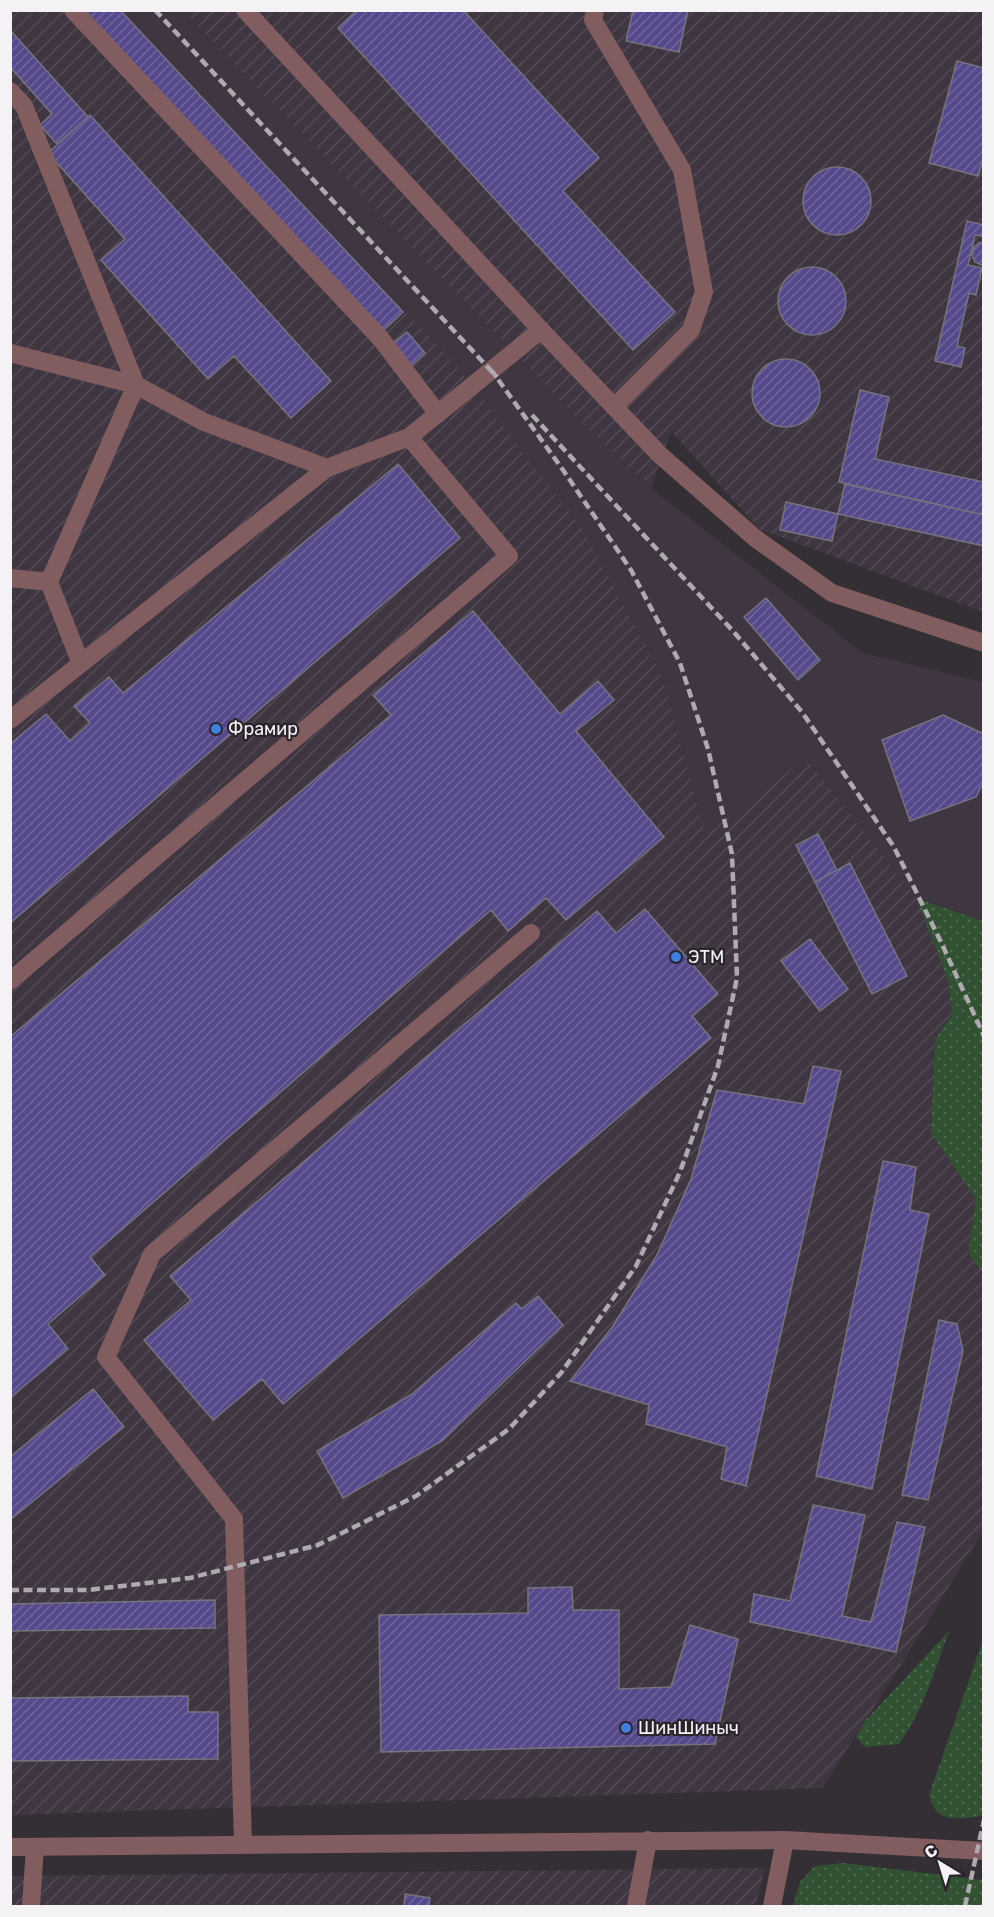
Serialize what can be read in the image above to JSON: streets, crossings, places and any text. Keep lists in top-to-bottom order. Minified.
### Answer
{"places":["Фрамир","ЭТМ","ШинШиныч"],"north":"top left"}
